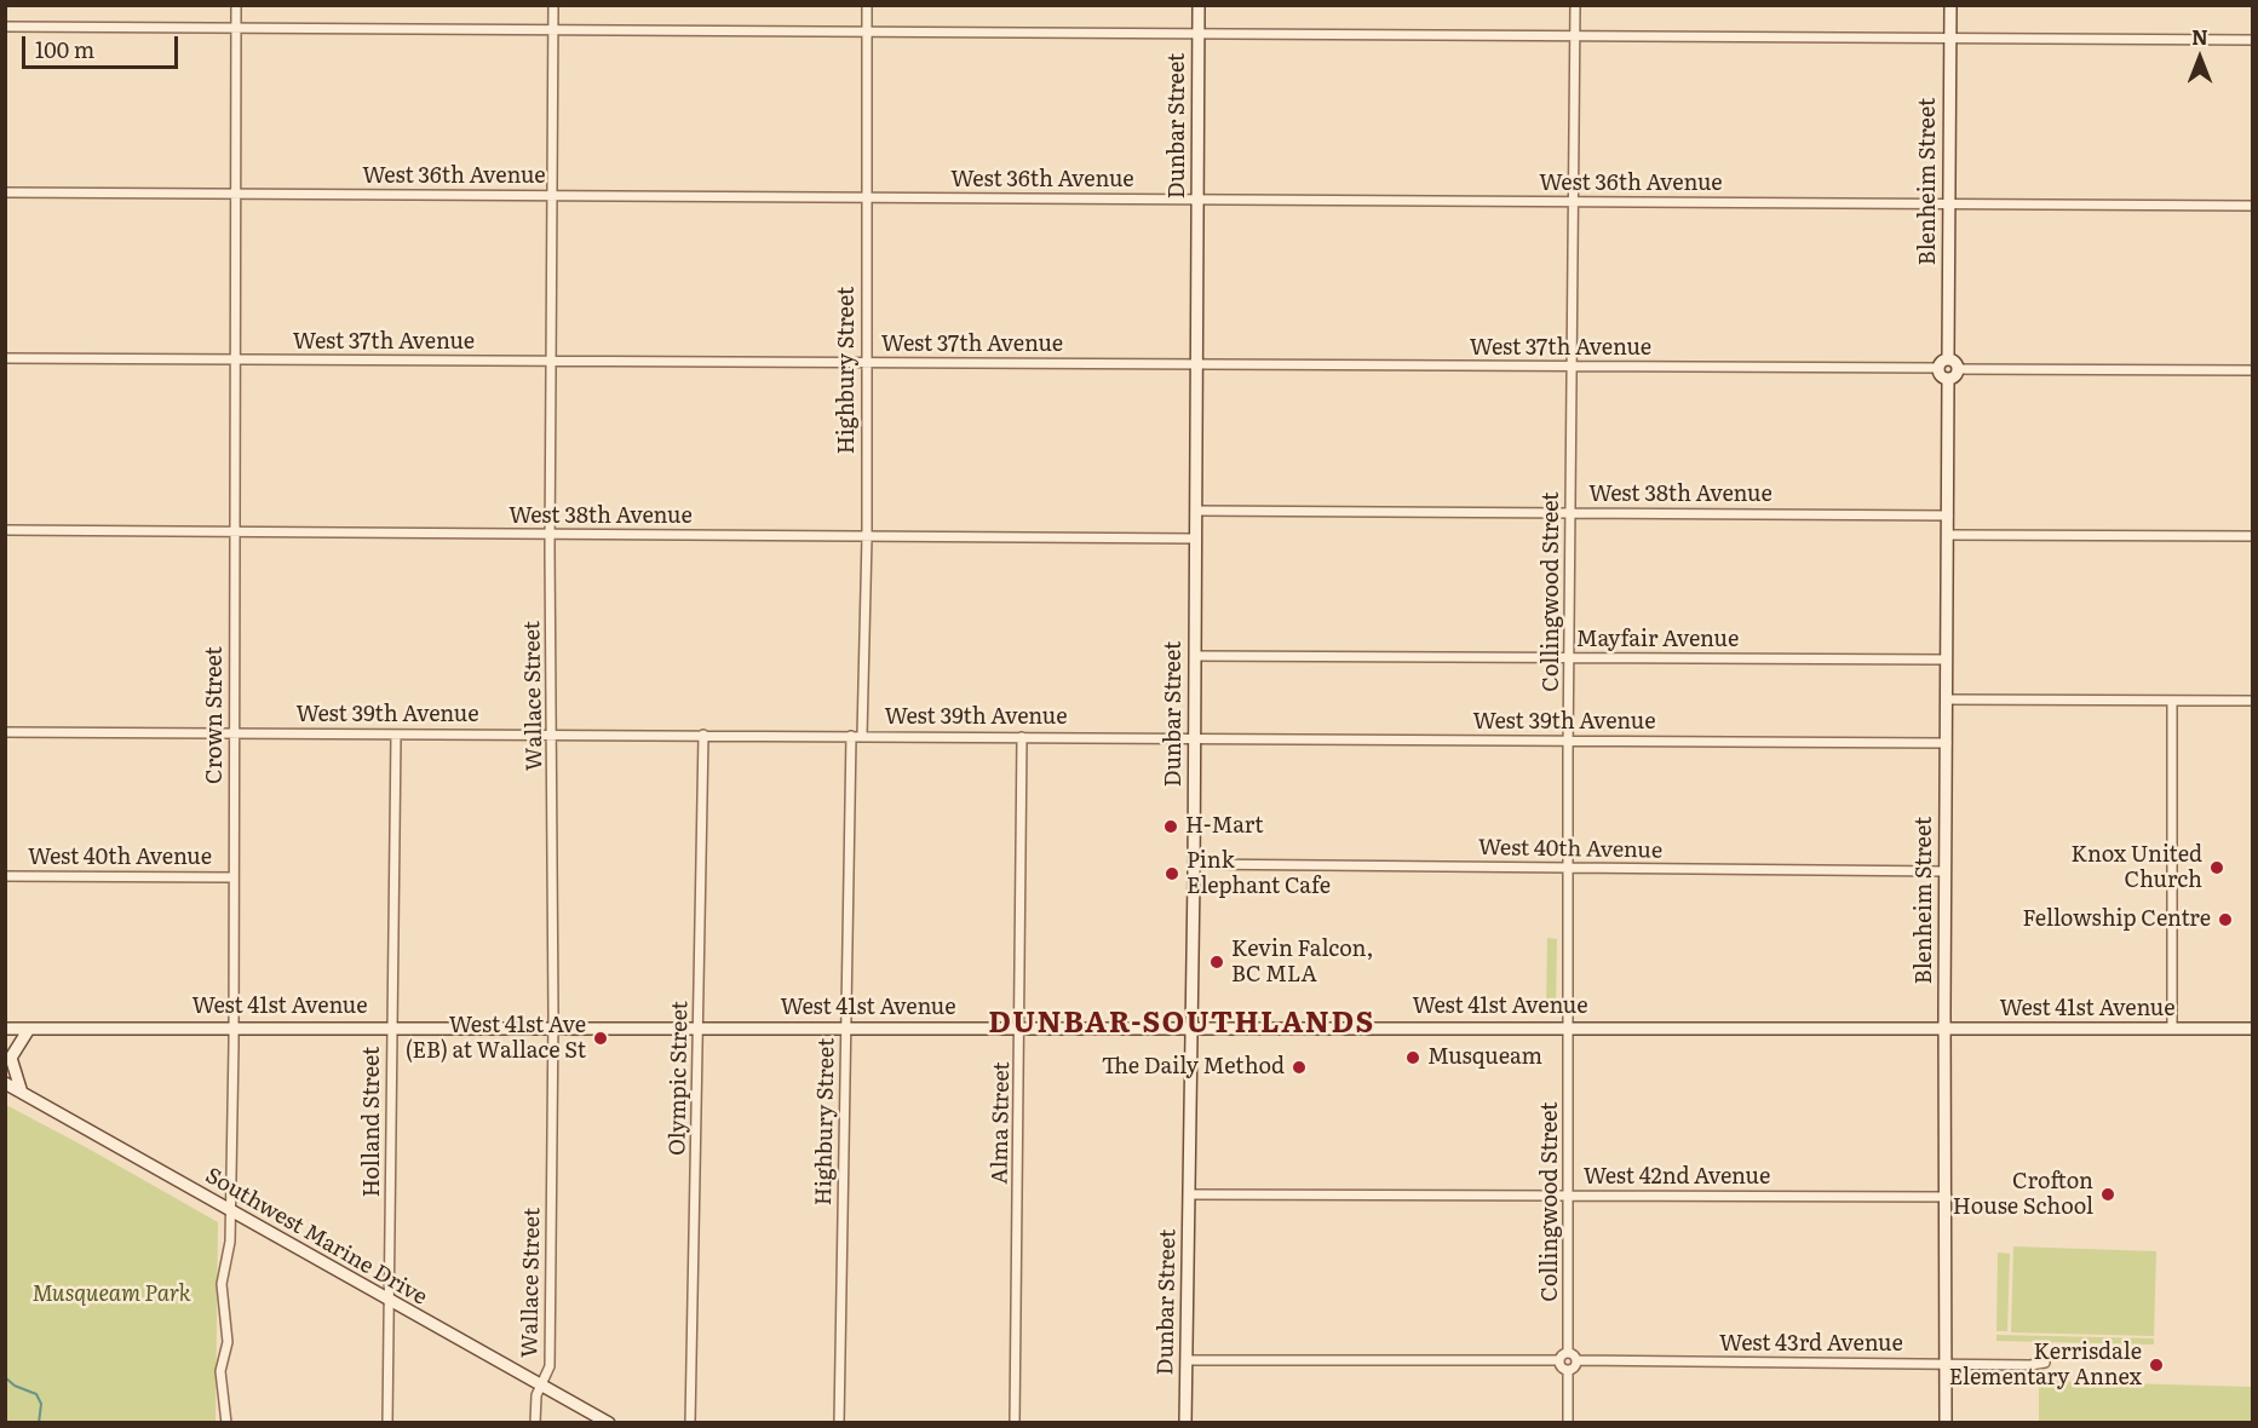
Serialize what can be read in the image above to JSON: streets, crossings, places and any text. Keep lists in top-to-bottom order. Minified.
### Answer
{"streets":{"main road":["Dunbar Street","Blenheim Street","West 41st Avenue","Southwest Marine Drive"],"street":["West 36th Avenue","West 37th Avenue","Highbury Street","West 38th Avenue","Collingwood Street","Mayfair Avenue","Wallace Street","Crown Street","West 39th Avenue","West 40th Avenue","Olympic Street","Holland Street","Alma Street","West 42nd Avenue","West 43rd Avenue"]},"crossings":[["Dunbar Street","West 36th Avenue"],["Dunbar Street","West 37th Avenue"],["Dunbar Street","West 38th Avenue"],["Dunbar Street","Mayfair Avenue"],["Dunbar Street","West 39th Avenue"],["Dunbar Street","West 40th Avenue"],["Dunbar Street","West 41st Avenue"],["Dunbar Street","West 42nd Avenue"],["West 36th Avenue","Blenheim Street"],["West 36th Avenue","Highbury Street"],["West 36th Avenue","Collingwood Street"],["West 36th Avenue","Wallace Street"],["West 36th Avenue","Crown Street"],["Blenheim Street","West 37th Avenue"],["Blenheim Street","West 38th Avenue"],["Blenheim Street","Mayfair Avenue"],["Blenheim Street","West 39th Avenue"],["Blenheim Street","West 40th Avenue"],["Blenheim Street","West 41st Avenue"],["Blenheim Street","West 42nd Avenue"],["Blenheim Street","West 43rd Avenue"],["West 37th Avenue","Highbury Street"],["West 37th Avenue","Collingwood Street"],["West 37th Avenue","Wallace Street"],["West 37th Avenue","Crown Street"],["Highbury Street","West 38th Avenue"],["Highbury Street","West 39th Avenue"],["Highbury Street","West 41st Avenue"],["West 38th Avenue","Collingwood Street"],["West 38th Avenue","Wallace Street"],["West 38th Avenue","Crown Street"],["Collingwood Street","Mayfair Avenue"],["Collingwood Street","West 39th Avenue"],["Collingwood Street","West 40th Avenue"],["Collingwood Street","West 41st Avenue"],["Collingwood Street","West 42nd Avenue"],["Collingwood Street","West 43rd Avenue"],["Wallace Street","West 39th Avenue"],["Wallace Street","West 41st Avenue"],["Wallace Street","Southwest Marine Drive"],["Crown Street","West 39th Avenue"],["Crown Street","West 40th Avenue"],["Crown Street","West 41st Avenue"],["Crown Street","Southwest Marine Drive"],["West 39th Avenue","Olympic Street"],["West 39th Avenue","Holland Street"],["West 39th Avenue","Alma Street"],["West 41st Avenue","Olympic Street"],["West 41st Avenue","Holland Street"],["West 41st Avenue","Alma Street"],["Holland Street","Southwest Marine Drive"]],"districts":["DUNBAR-SOUTHLANDS"],"parks":["Musqueam Park"],"places":["H-Mart","Knox United Church","Pink Elephant Cafe","Fellowship Centre","Kevin Falcon, BC MLA","West 41st Ave (EB) at Wallace St","Musqueam","The Daily Method","Crofton House School","Kerrisdale Elementary Annex"],"scale_bar":"100 m","north":"top"}
